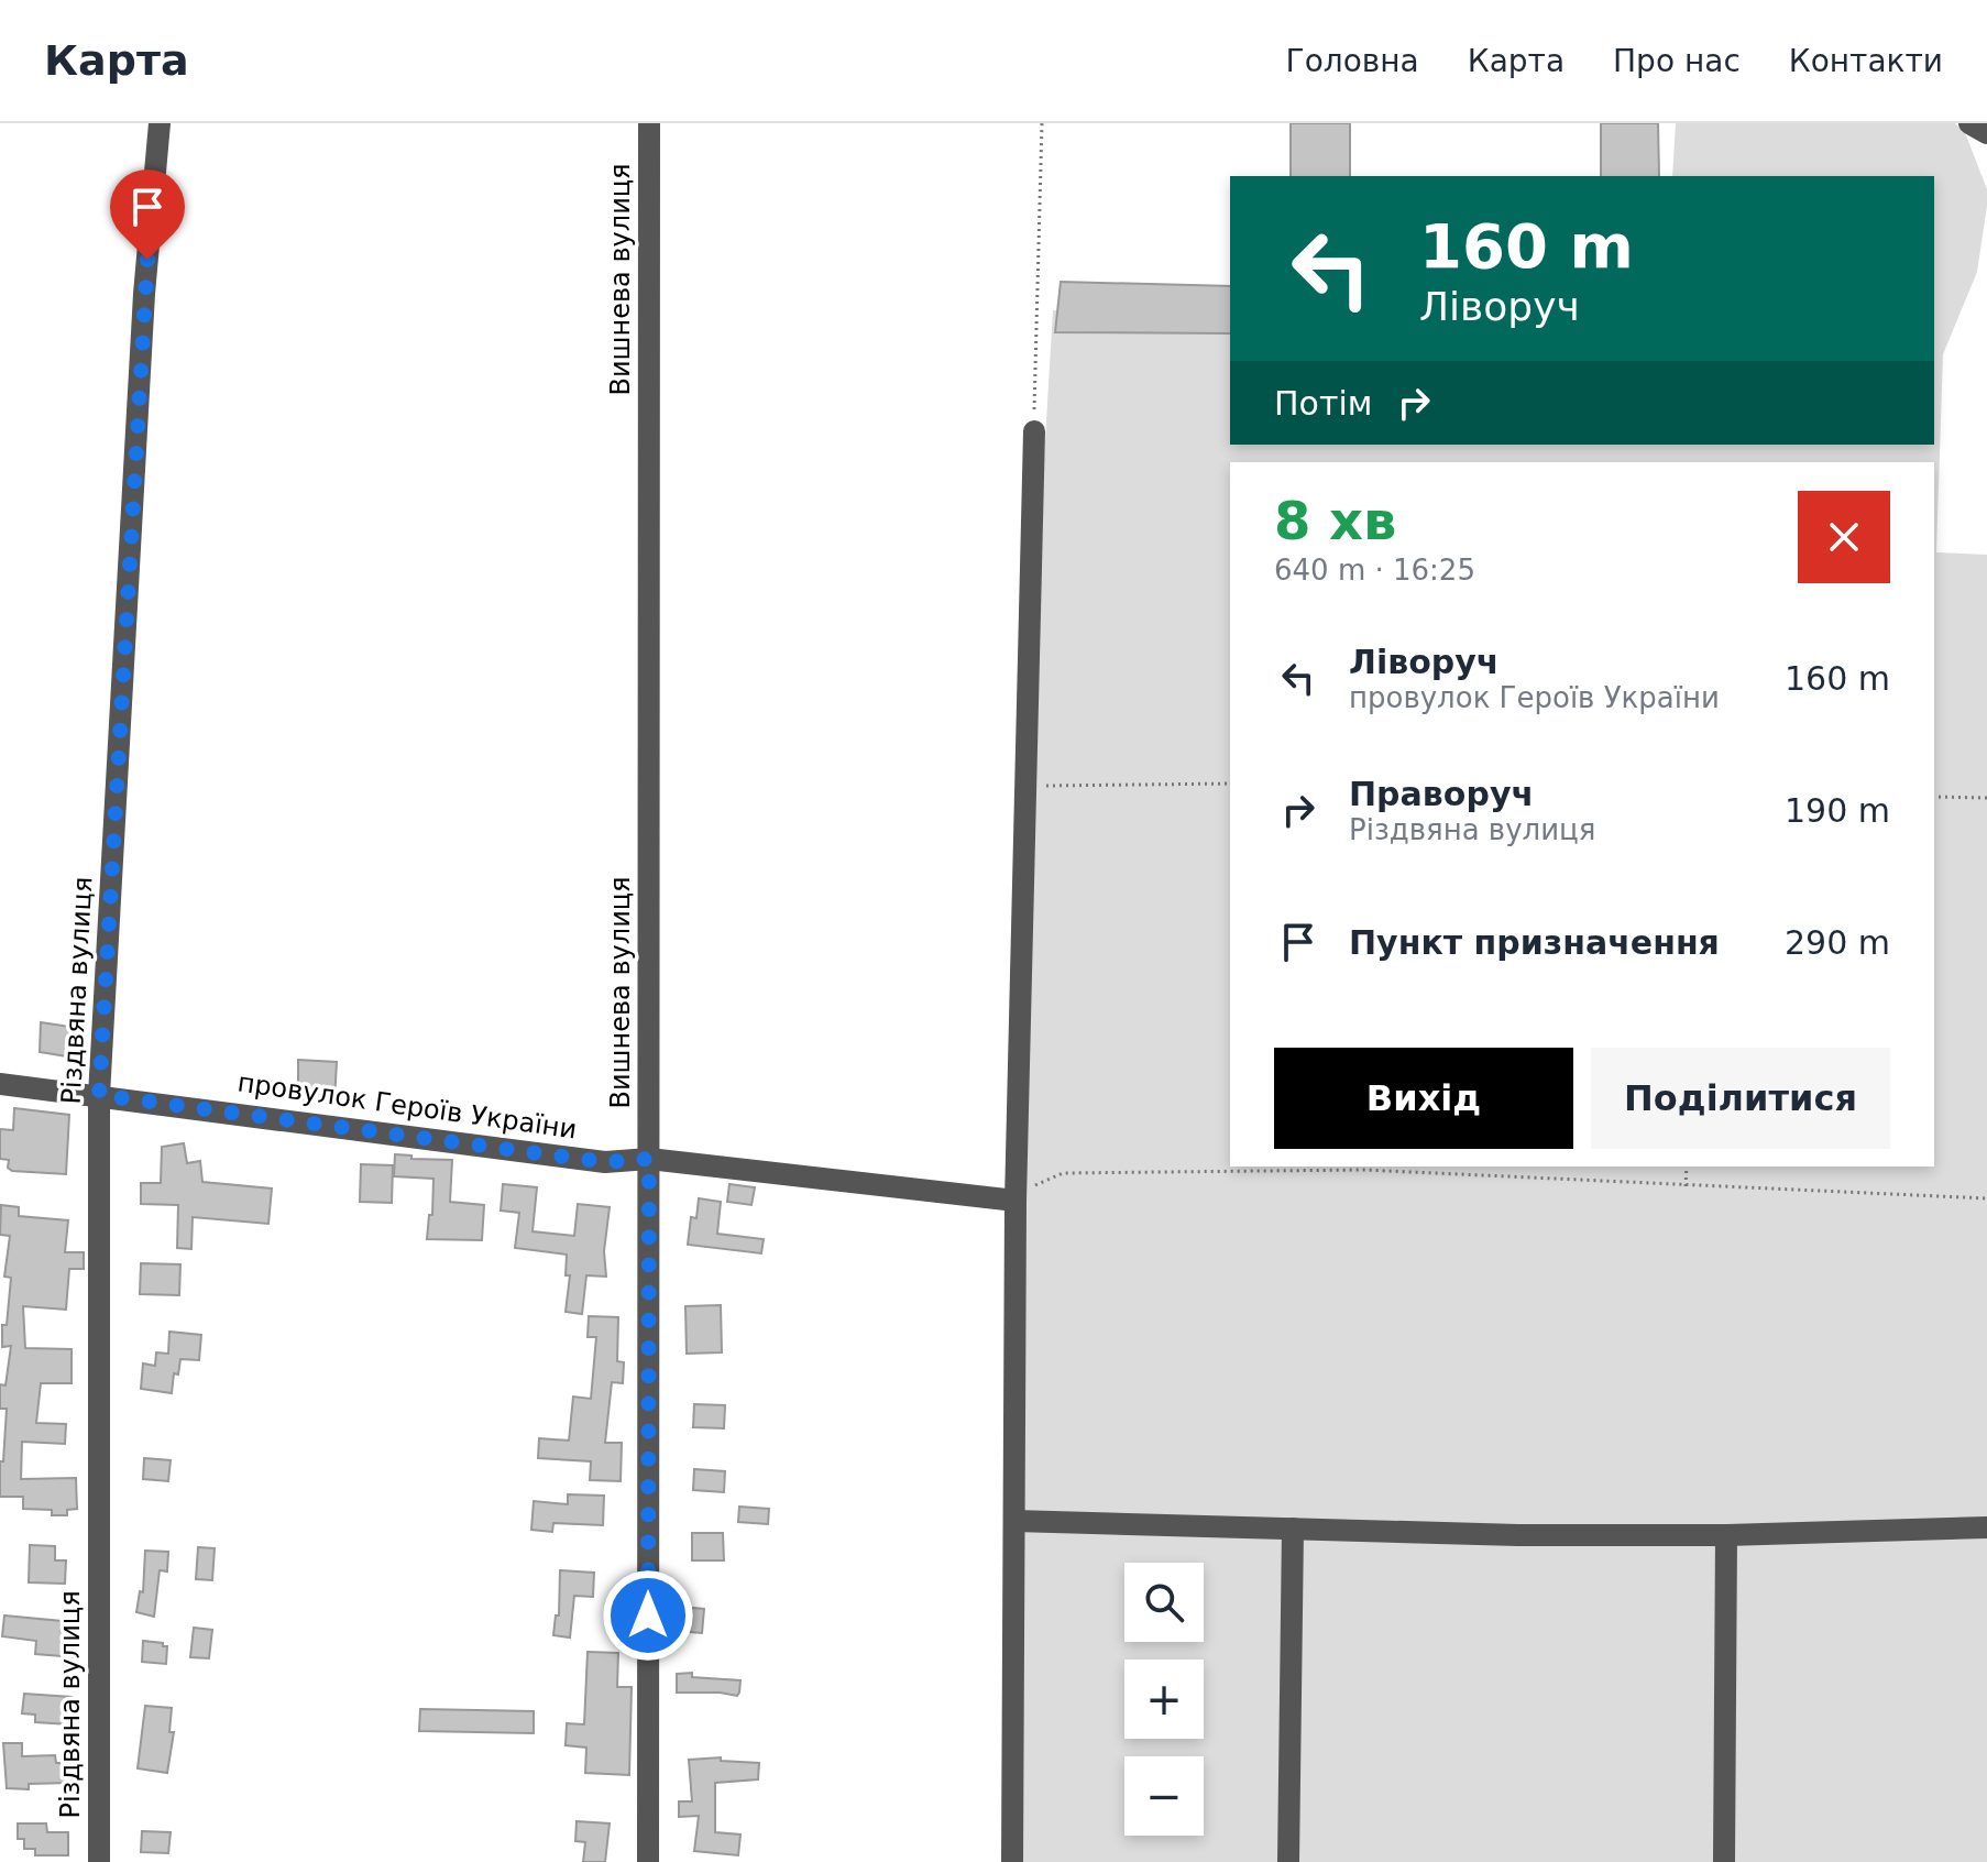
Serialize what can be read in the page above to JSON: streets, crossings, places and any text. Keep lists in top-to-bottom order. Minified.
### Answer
{"streets":{"street":["Вишнева вулиця","Різдвяна вулиця","провулок Героїв України"]},"crossings":[["Вишнева вулиця","провулок Героїв України"],["Різдвяна вулиця","провулок Героїв України"]],"page":{"header":"Карта","nav":["Головна","Карта","Про нас","Контакти"],"turn":["160 m","Ліворуч"],"then":"Потім","heading":["8 хв","640 m · 16:25"],"list":[{"name":"Ліворуч","note":"провулок Героїв України","value":"160 m"},{"name":"Праворуч","note":"Різдвяна вулиця","value":"190 m"},{"name":"Пункт призначення","value":"290 m"}],"buttons":["Вихід","Поділитися"],"map_buttons":["+","−"]}}
